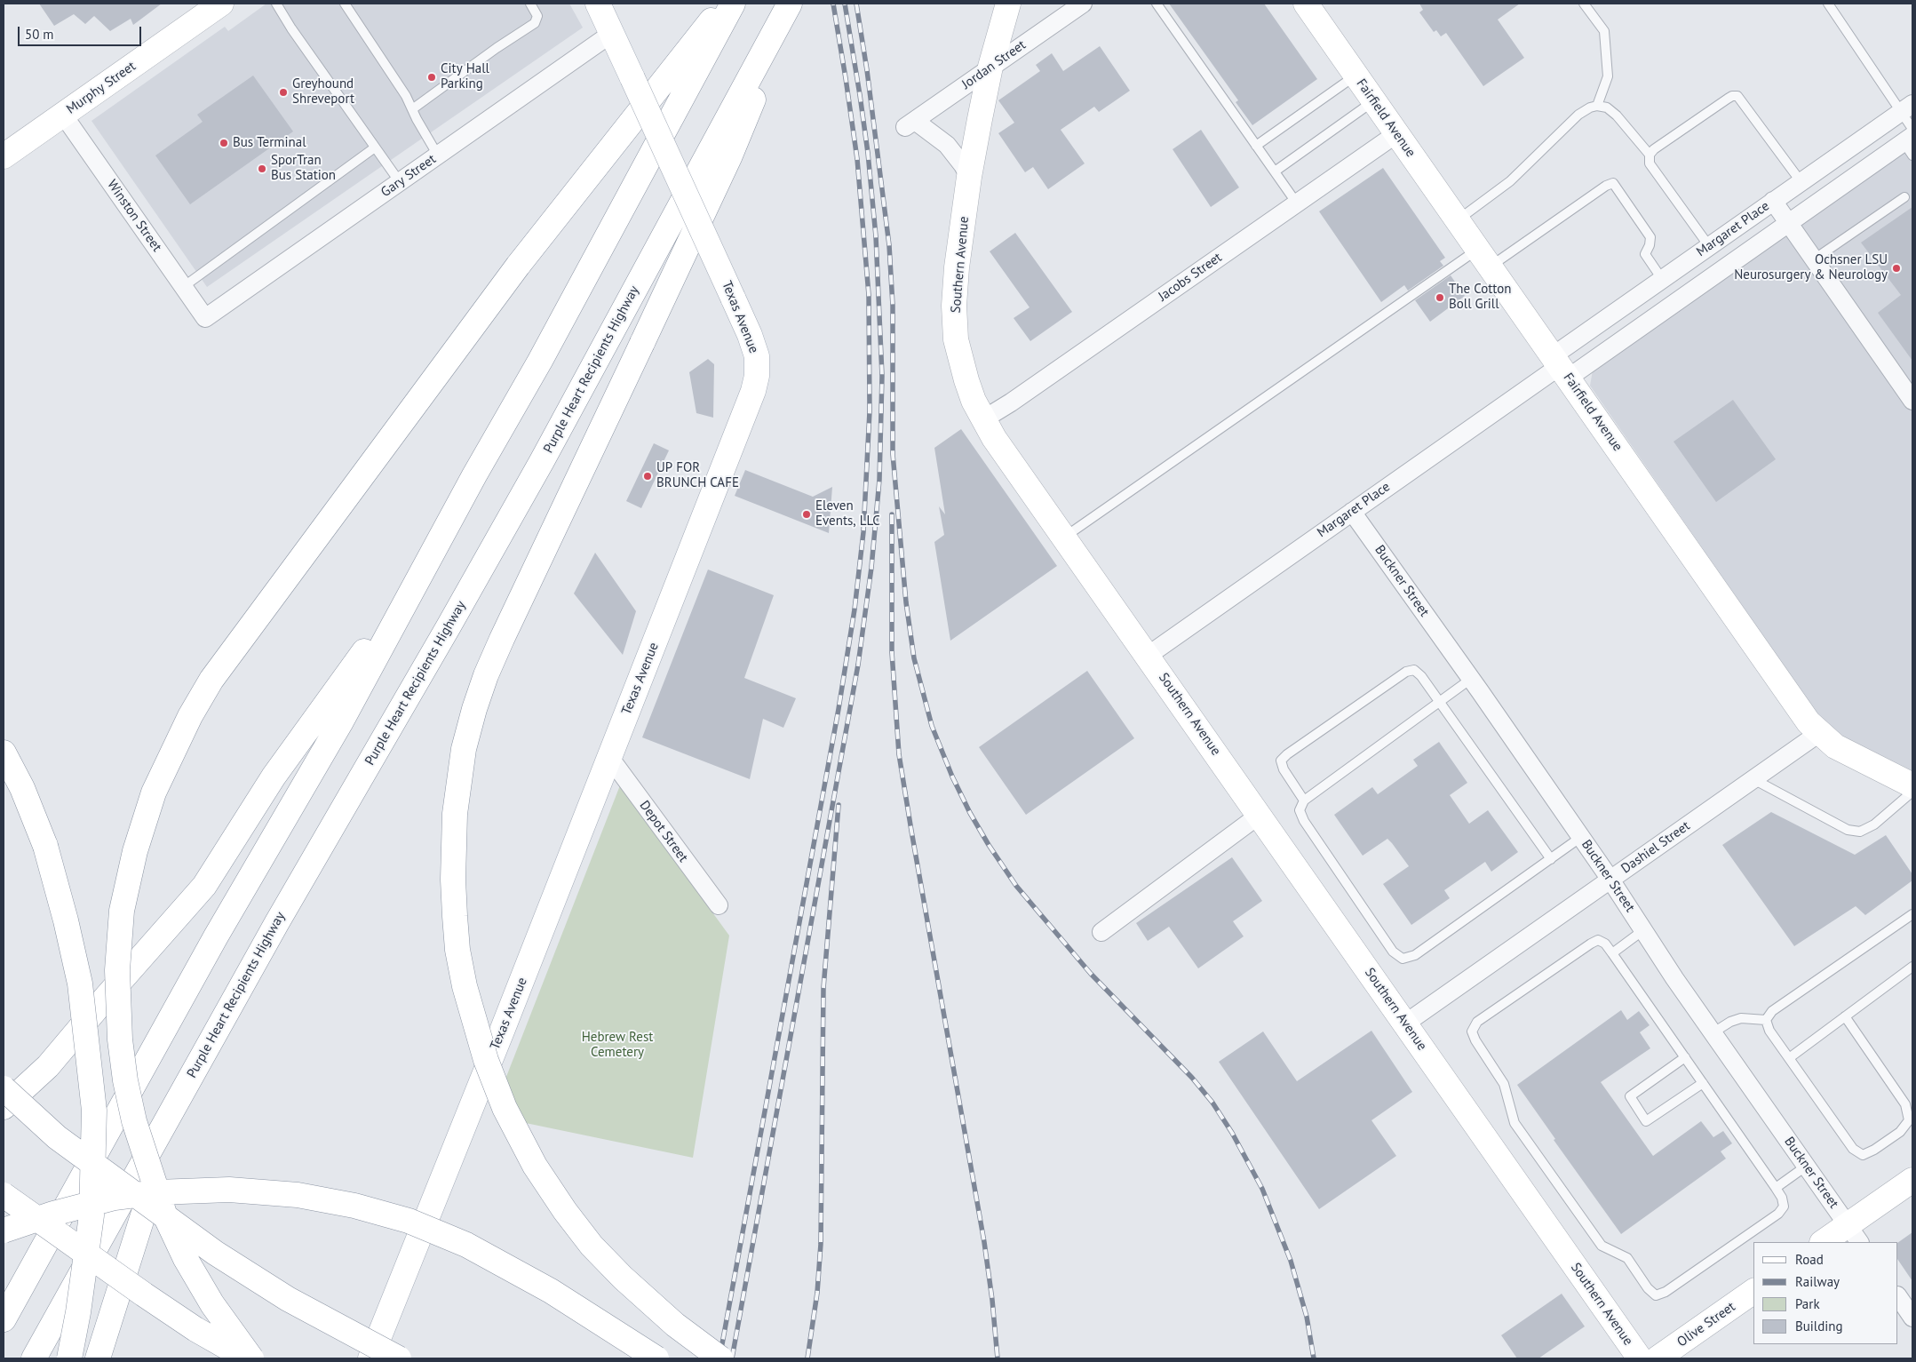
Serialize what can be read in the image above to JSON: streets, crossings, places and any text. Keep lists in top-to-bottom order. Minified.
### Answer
{"streets":{"main road":["Murphy Street","Fairfield Avenue","Southern Avenue","Texas Avenue","Purple Heart Recipients Highway","Olive Street"],"street":["Jordan Street","Gary Street","Winston Street","Margaret Place","Jacobs Street","Buckner Street","Depot Street","Dashiel Street"]},"crossings":[["Jordan Street","Southern Avenue"],["Murphy Street","Winston Street"],["Fairfield Avenue","Margaret Place"],["Fairfield Avenue","Jacobs Street"],["Fairfield Avenue","Dashiel Street"],["Gary Street","Winston Street"],["Gary Street","Texas Avenue"],["Margaret Place","Southern Avenue"],["Margaret Place","Buckner Street"],["Southern Avenue","Jacobs Street"],["Southern Avenue","Dashiel Street"],["Texas Avenue","Depot Street"],["Buckner Street","Dashiel Street"]],"parks":["Hebrew Rest Cemetery"],"places":["City Hall Parking","Greyhound Shreveport","Bus Terminal","SporTran Bus Station","Ochsner LSU Neurosurgery & Neurology","The Cotton Boll Grill","UP FOR BRUNCH CAFE","Eleven Events, LLC"],"legend":["Road","Railway","Park","Building"],"scale_bar":"50 m"}
